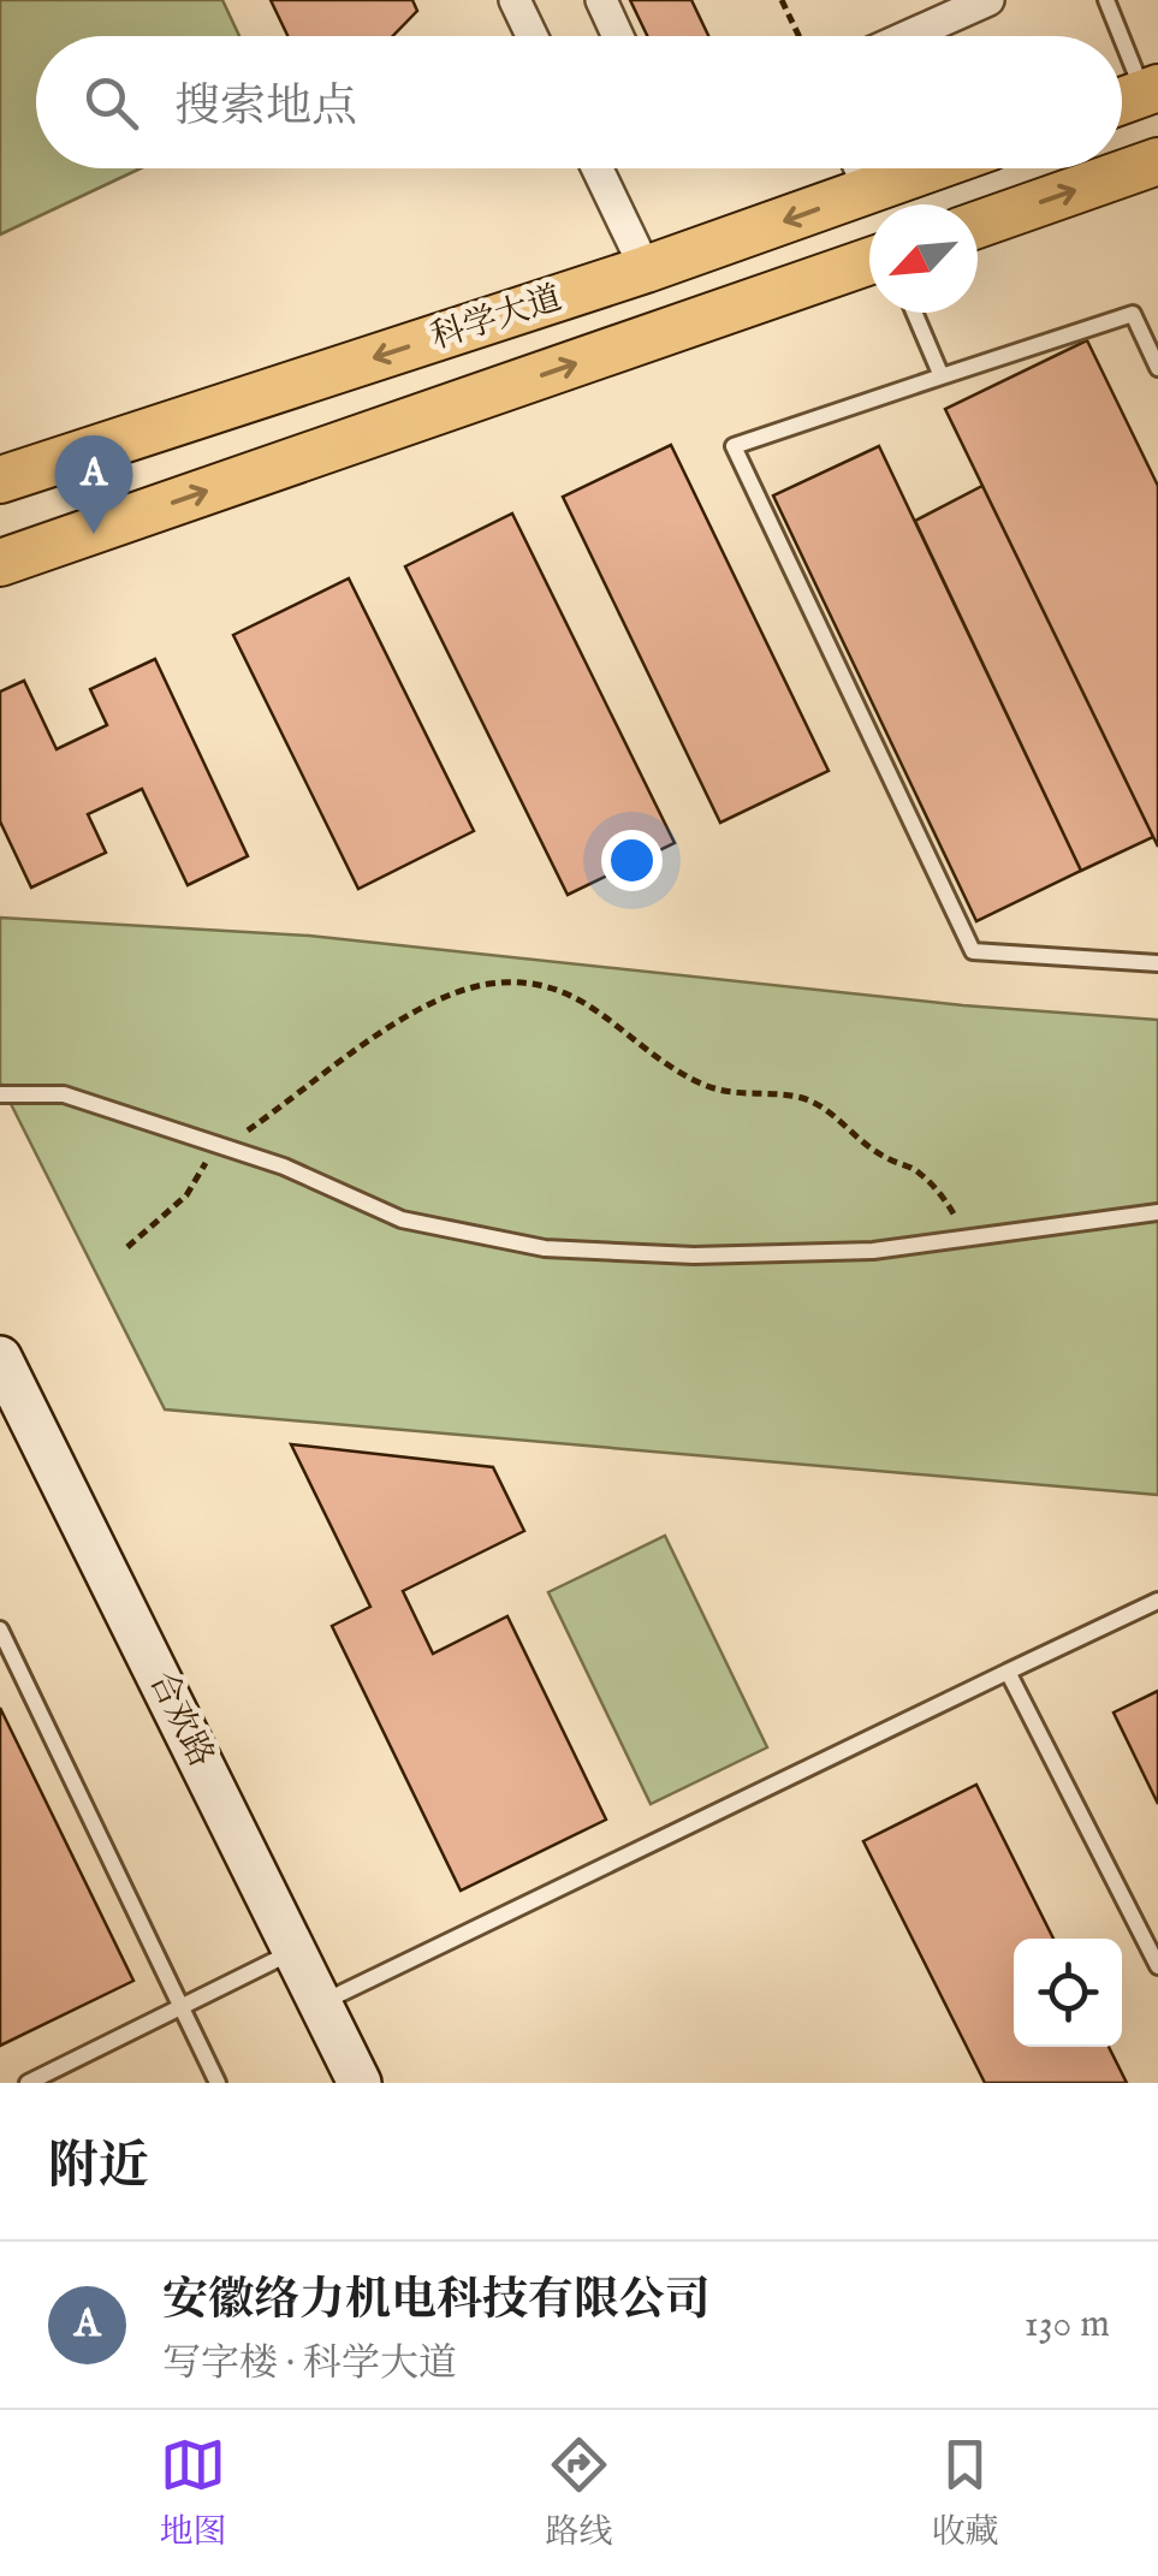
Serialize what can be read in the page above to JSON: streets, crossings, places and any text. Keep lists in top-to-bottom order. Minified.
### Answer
{"streets":{"main road":["科学大道"],"street":["合欢路"]},"north":"bottom left","page":{"search":"搜索地点","pins":"A","heading":"附近","list":[{"mark":"A","name":"安徽络力机电科技有限公司","note":"写字楼 · 科学大道","value":"130 m"}],"nav":["地图","路线","收藏"]}}
